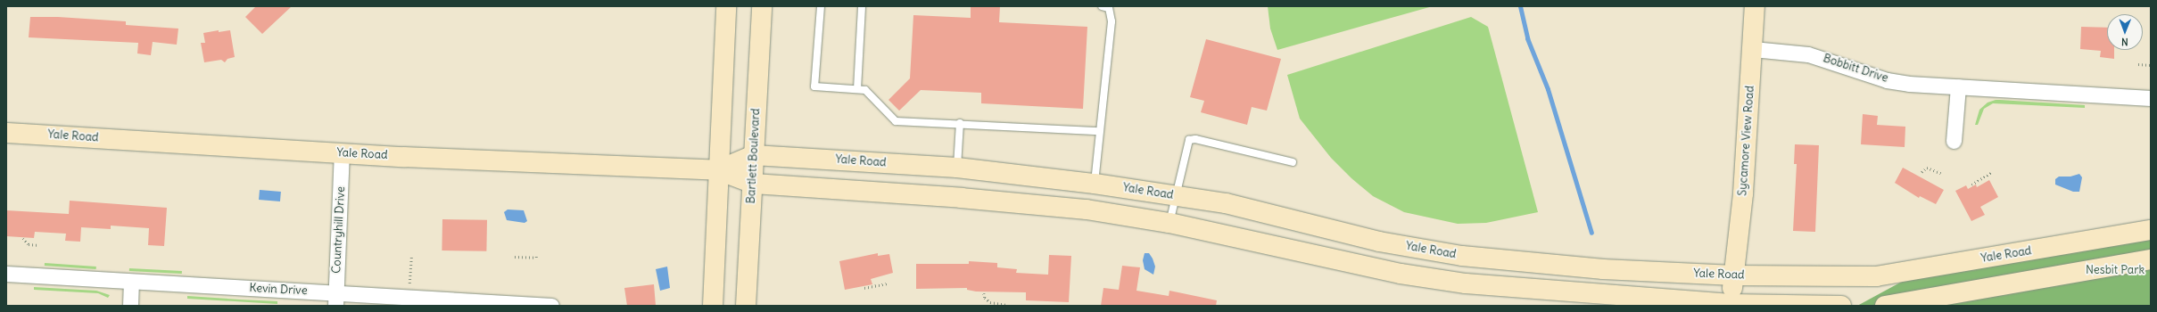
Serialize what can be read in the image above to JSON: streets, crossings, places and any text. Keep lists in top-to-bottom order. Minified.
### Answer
{"streets":{"main road":["Yale Road","Sycamore View Road","Bartlett Boulevard"],"street":["Bobbitt Drive","Countryhill Drive","Kevin Drive"]},"crossings":[["Bobbitt Drive","Sycamore View Road"],["Yale Road","Sycamore View Road"],["Yale Road","Bartlett Boulevard"],["Yale Road","Countryhill Drive"],["Countryhill Drive","Kevin Drive"]],"parks":["Nesbit Park"],"north":"bottom"}
